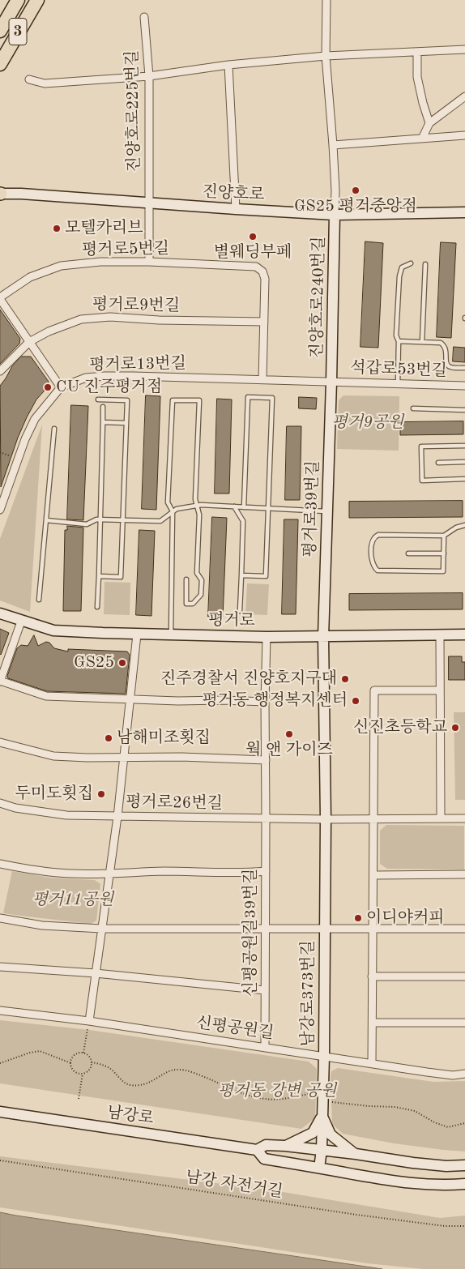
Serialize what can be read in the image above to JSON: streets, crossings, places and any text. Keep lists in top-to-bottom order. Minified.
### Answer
{"streets":{"highway":["3"],"street":["진양호로225번길","진양호로","평거로5번길","진양호로240번길","평거로9번길","평거로13번길","석갑로53번길","평거로39번길","평거로","평거로26번길","신평공원길39번길","남강로373번길","신평공원길","남강로"],"path":["남강 자전거길"]},"crossings":[["진양호로225번길","진양호로"],["진양호로225번길","평거로5번길"],["진양호로","진양호로240번길"],["평거로5번길","평거로9번길"],["진양호로240번길","평거로13번길"],["진양호로240번길","석갑로53번길"],["진양호로240번길","평거로39번길"],["평거로13번길","석갑로53번길"],["평거로13번길","평거로39번길"],["석갑로53번길","평거로39번길"],["평거로39번길","평거로"],["평거로39번길","평거로26번길"],["평거로39번길","남강로373번길"],["평거로","평거로26번길"],["평거로","신평공원길39번길"],["평거로26번길","신평공원길39번길"],["평거로26번길","남강로373번길"],["신평공원길39번길","신평공원길"],["남강로373번길","신평공원길"],["남강로373번길","남강로"]],"parks":["평거9공원","평거11공원","평거동 강변 공원"],"places":["GS25 평거중앙점","모텔카리브","별웨딩부페","CU 진주평거점","GS25","진주경찰서 진양호지구대","평거동 행정복지센터","신진초등학교","웍 앤 가이즈","남해미조횟집","두미도횟집","이디야커피"]}
